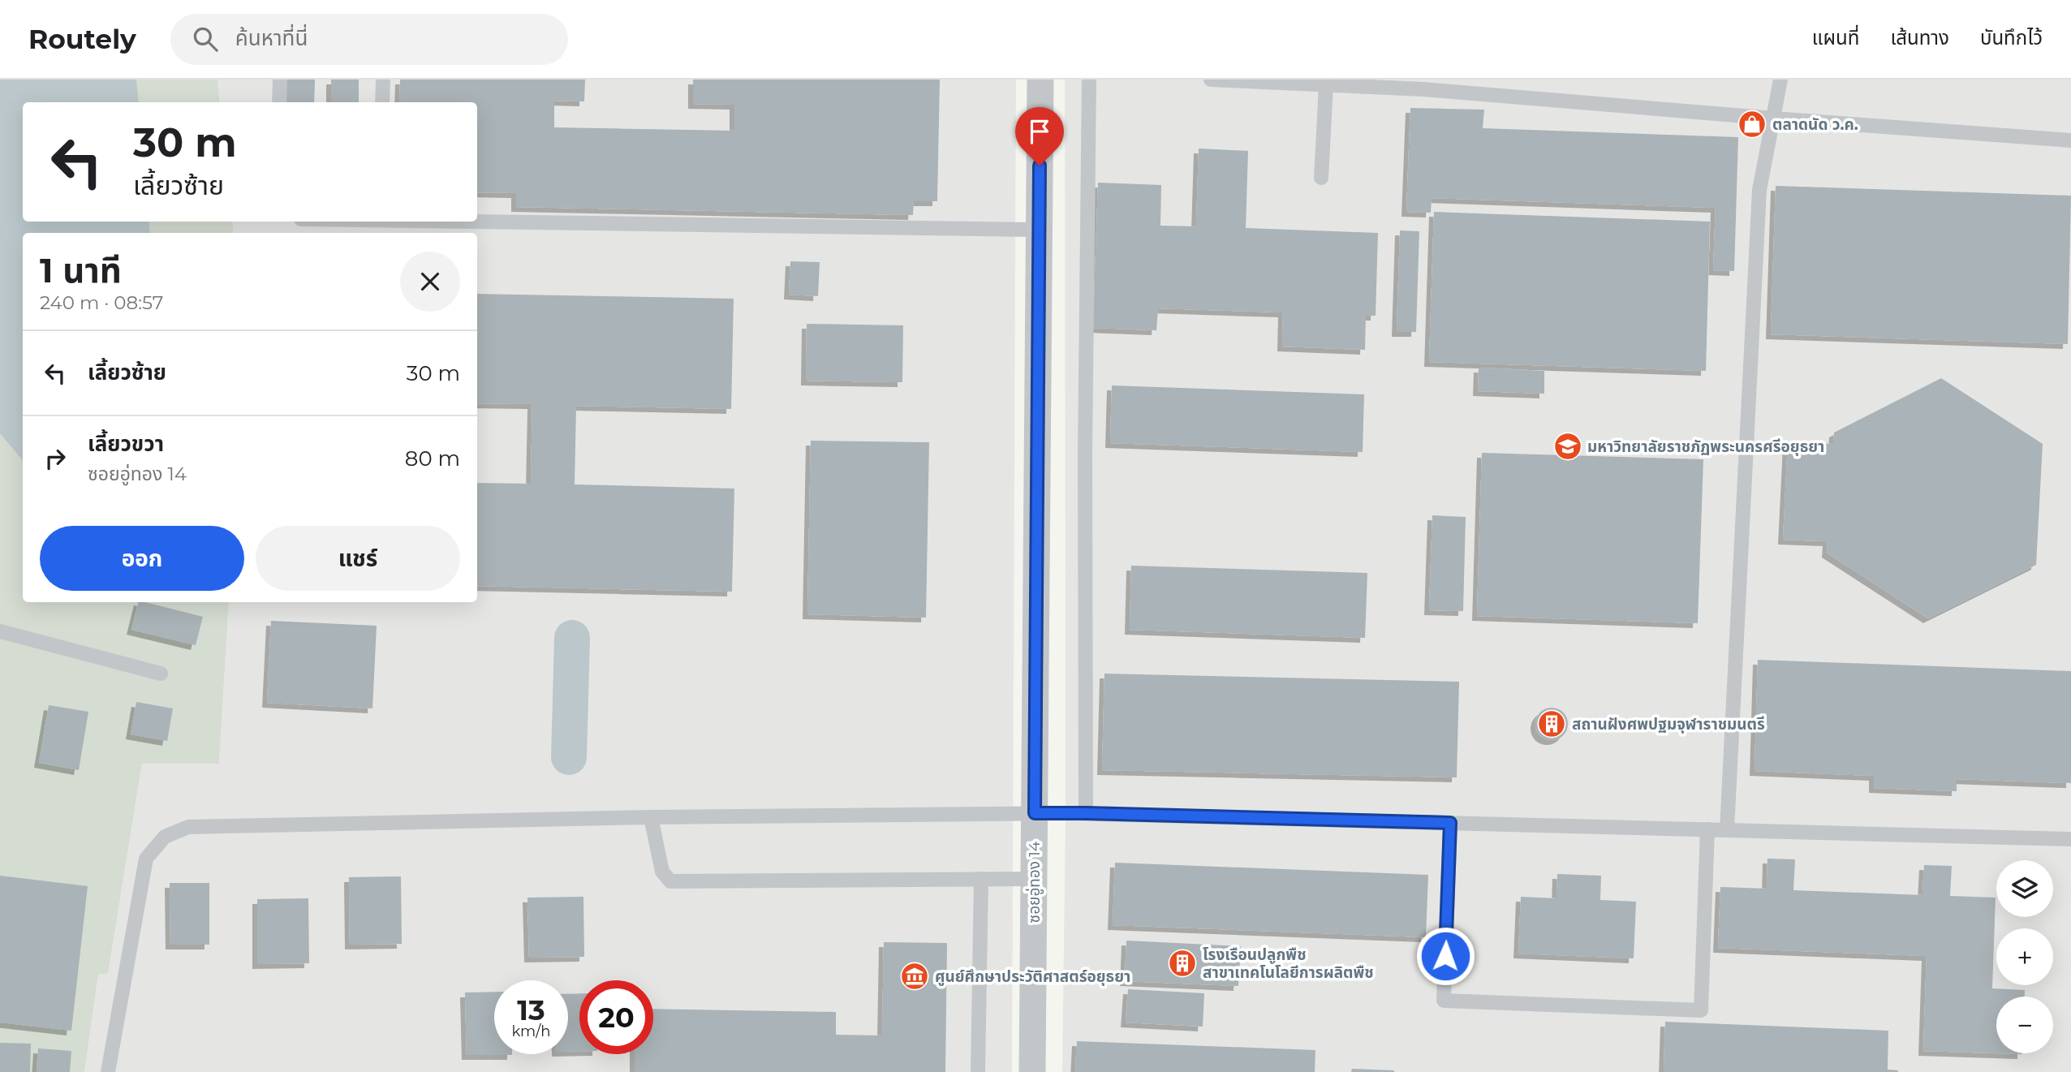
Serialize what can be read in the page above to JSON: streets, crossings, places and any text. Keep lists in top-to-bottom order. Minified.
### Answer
{"streets":{"street":["ซอยอู่ทอง 14"]},"places":{"shop":["ตลาดนัด ว.ค."],"school or university":["มหาวิทยาลัยราชภัฏพระนครศรีอยุธยา"],"building":["สถานฝังศพปฐมจุฬาราชมนตรี","โรงเรือนปลูกพืช สาขาเทคโนโลยีการผลิตพืช"],"museum":["ศูนย์ศึกษาประวัติศาสตร์อยุธยา"]},"page":{"header":"Routely","search":"ค้นหาที่นี่","nav":["แผนที่","เส้นทาง","บันทึกไว้"],"turn":["30 m","เลี้ยวซ้าย"],"heading":["1 นาที","240 m · 08:57"],"list":[{"name":"เลี้ยวซ้าย","value":"30 m"},{"name":"เลี้ยวขวา","note":"ซอยอู่ทอง 14","value":"80 m"}],"buttons":["ออก","แชร์"],"map_buttons":["+","−"],"speed":"13 km/h","limit":"20"}}
